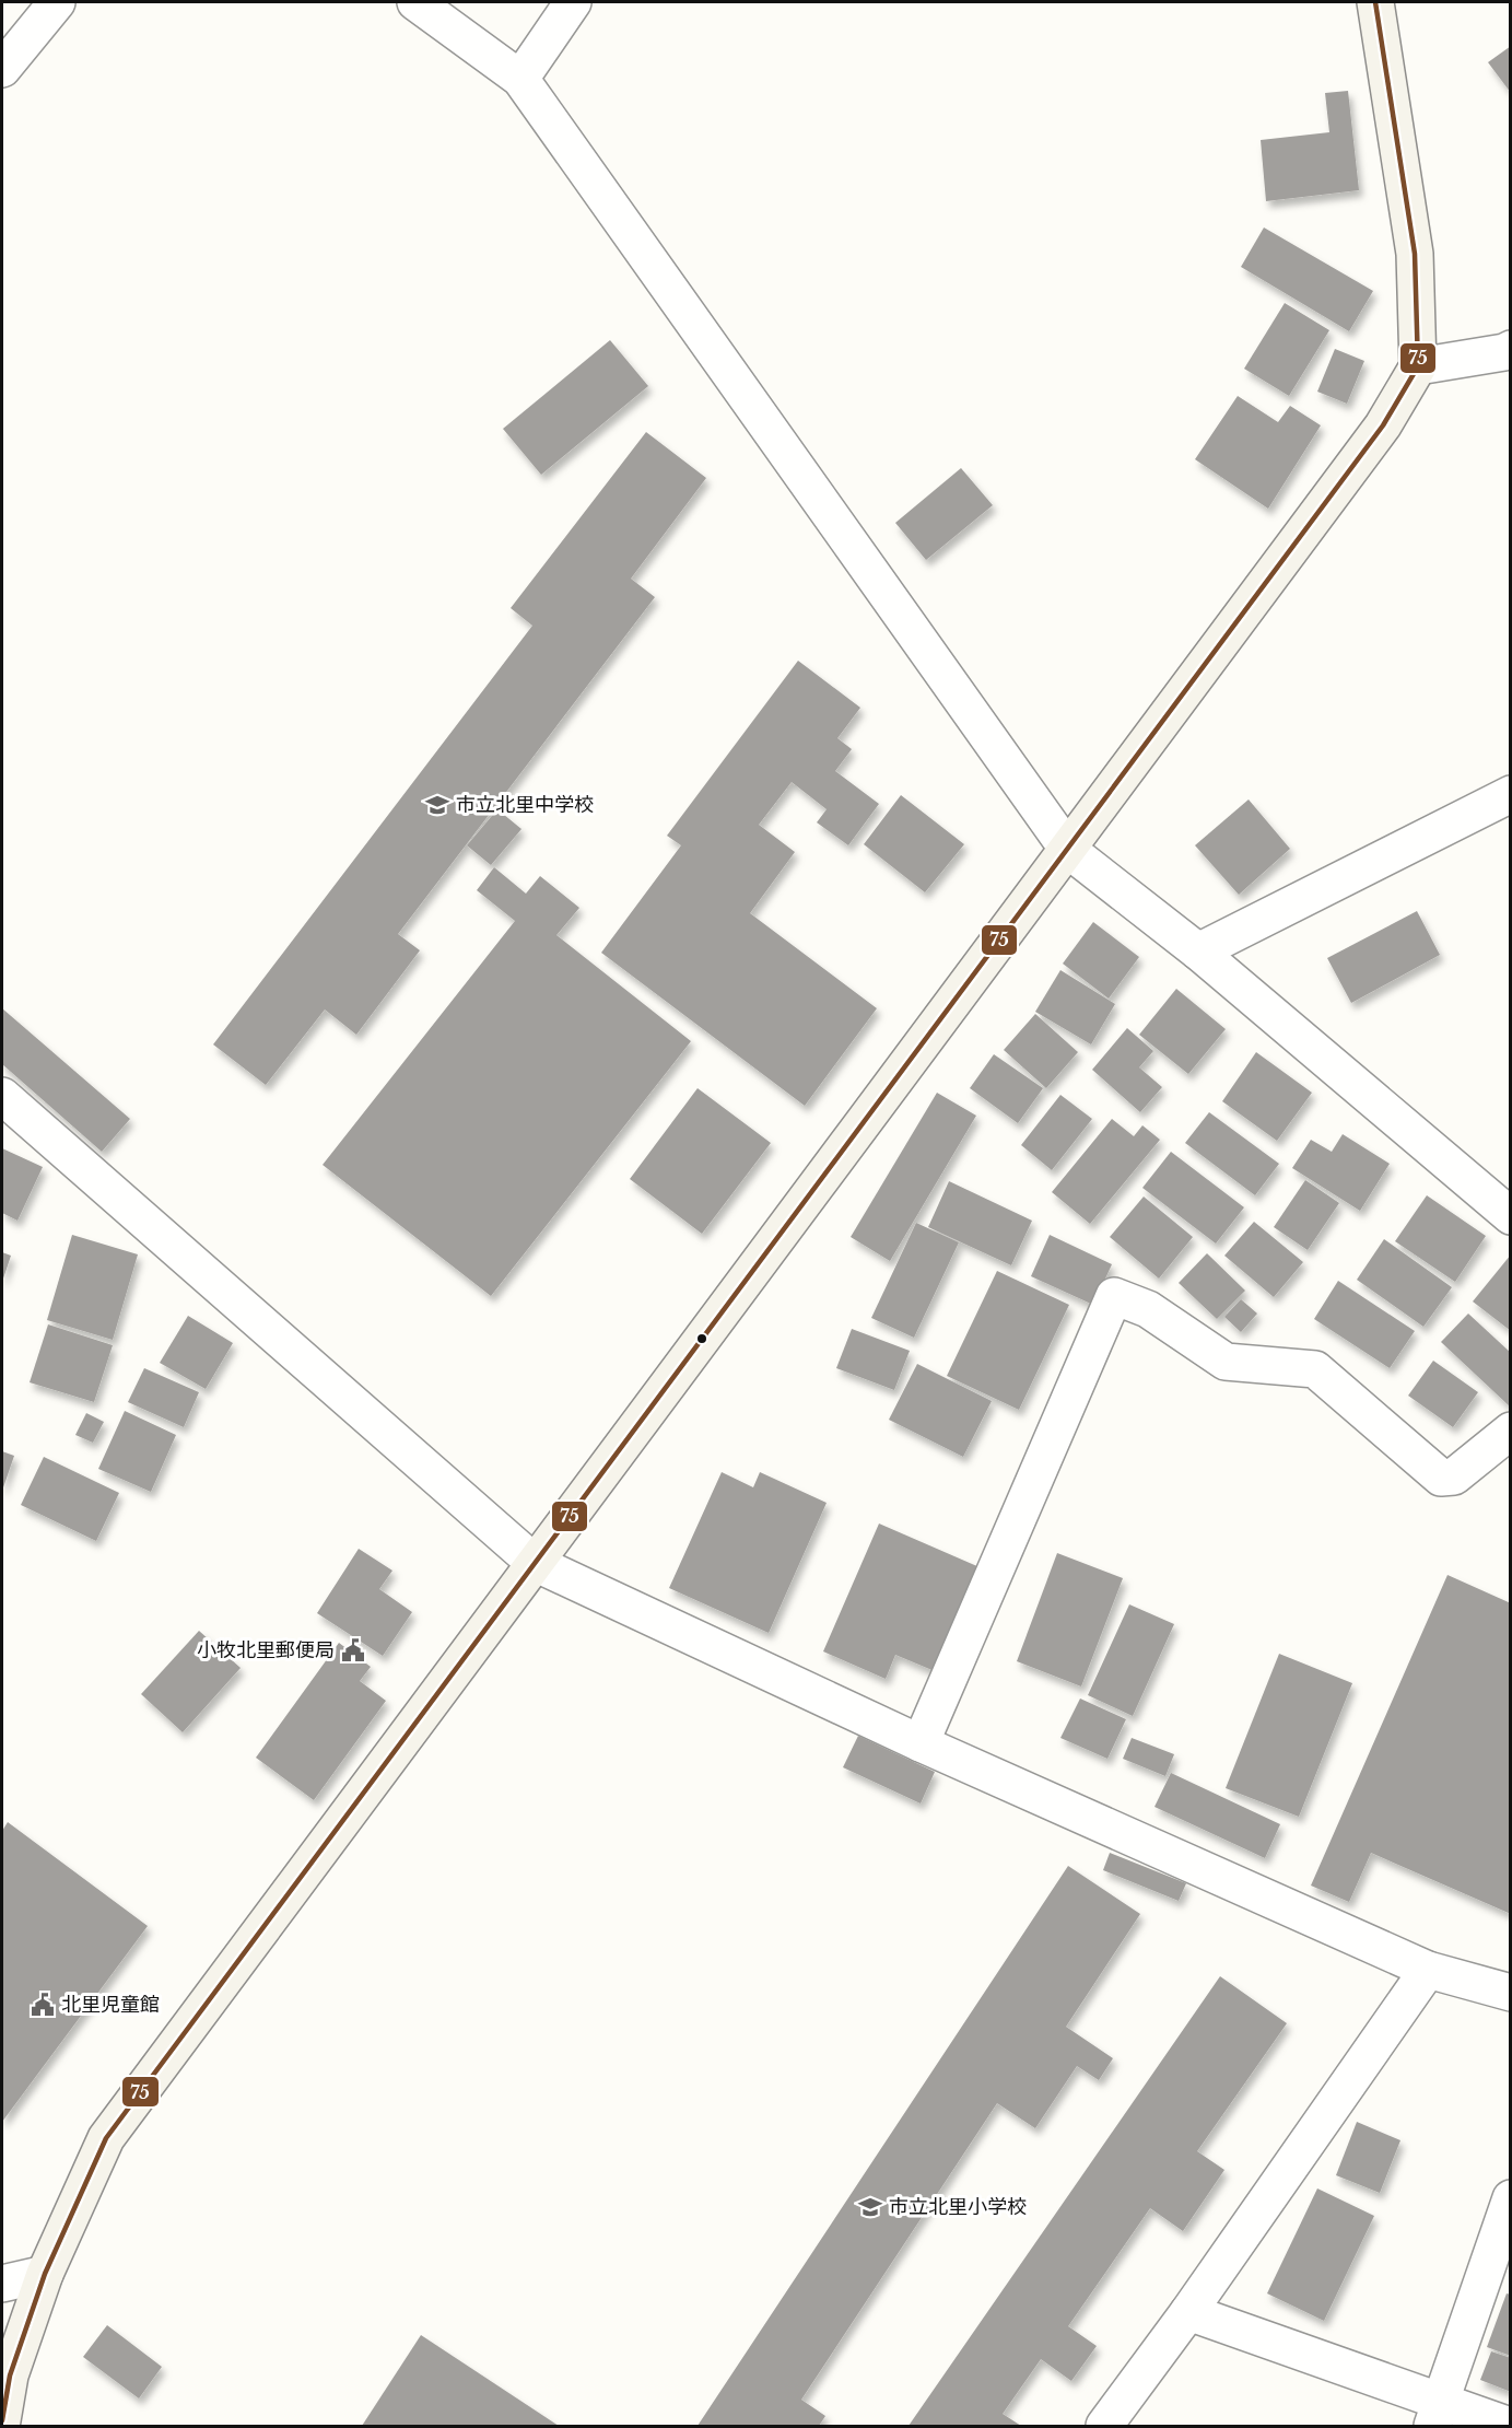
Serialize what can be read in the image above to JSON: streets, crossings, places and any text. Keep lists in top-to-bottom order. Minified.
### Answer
{"places":{"school or university":["市立北里中学校","市立北里小学校"],"public building":["小牧北里郵便局","北里児童館"]},"lines":["transit line 75"]}
